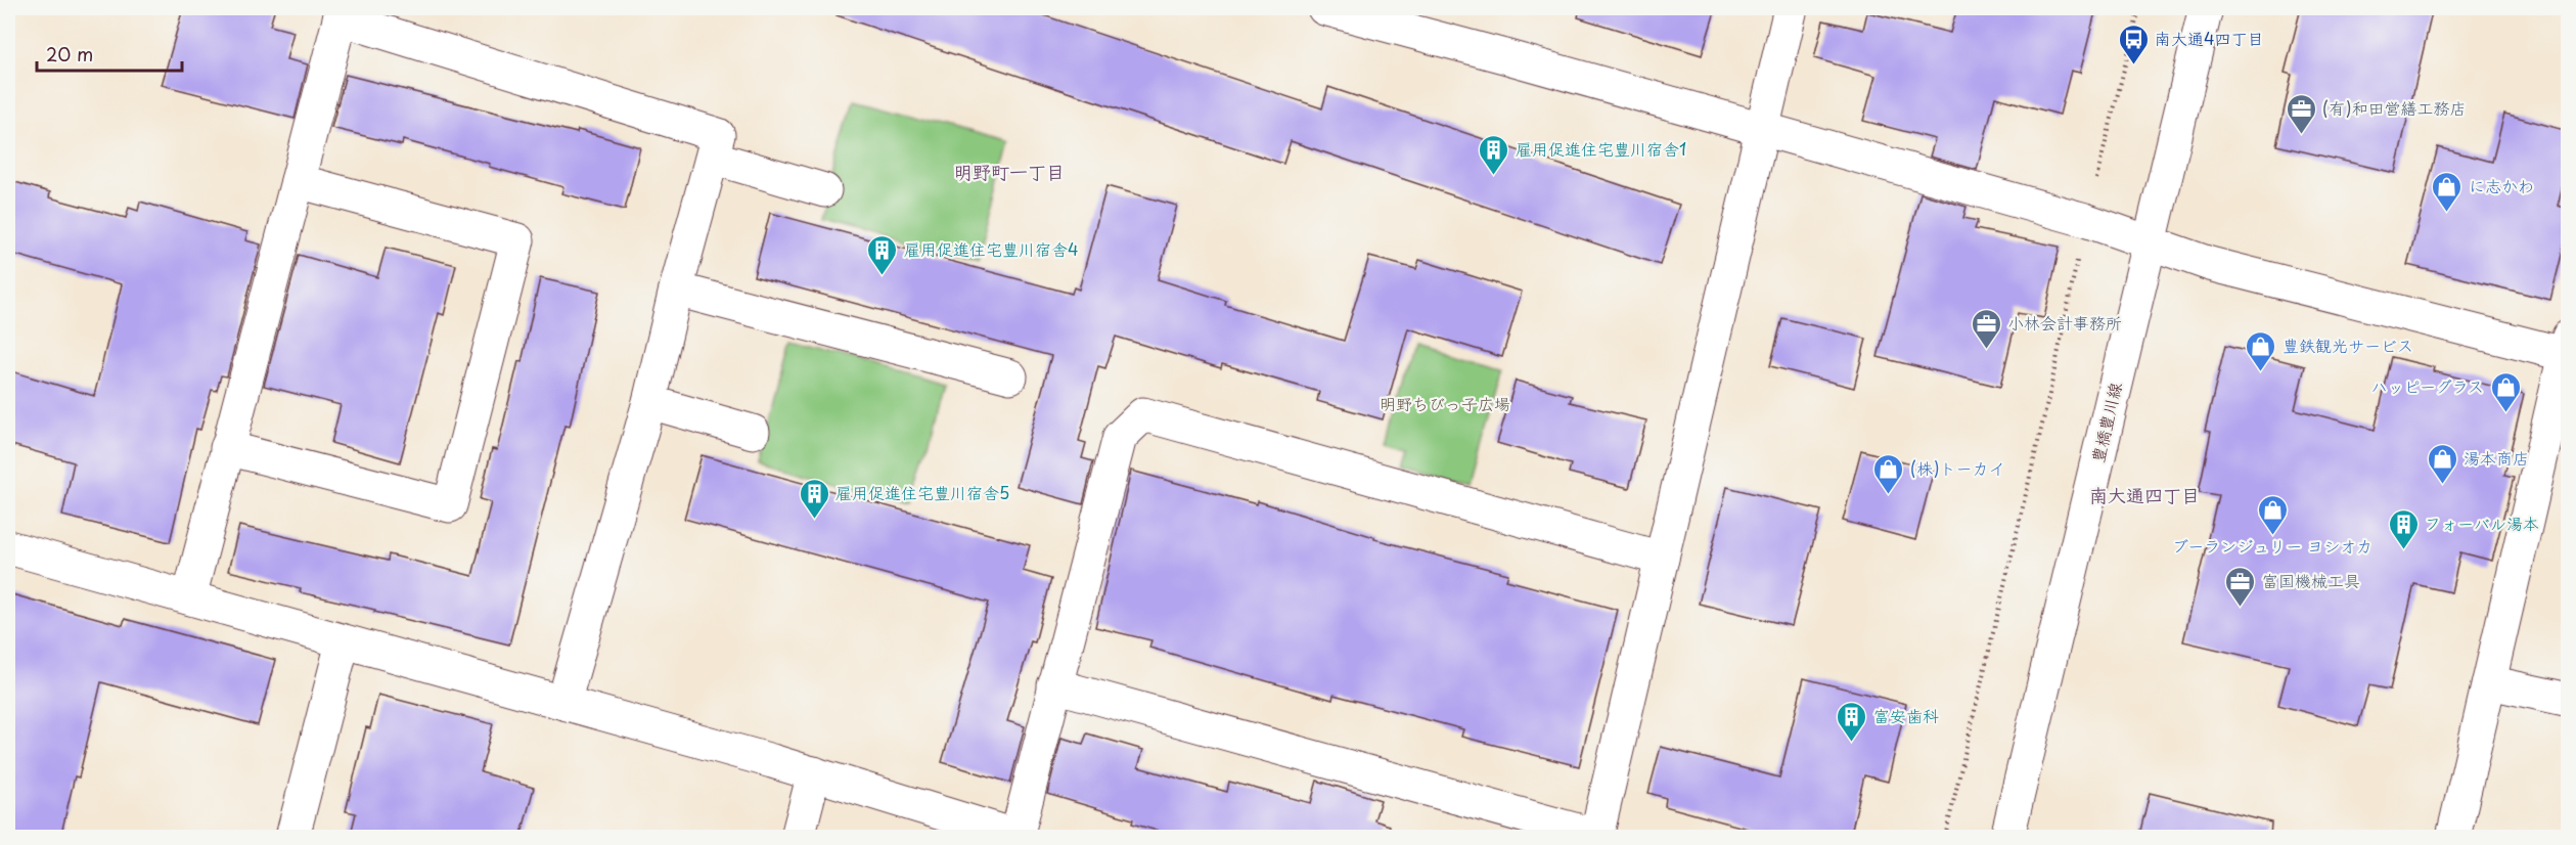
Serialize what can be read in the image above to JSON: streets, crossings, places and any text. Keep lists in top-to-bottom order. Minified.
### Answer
{"streets":{"street":["豊橋豊川線"]},"districts":["明野町一丁目","南大通四丁目"],"parks":["明野ちびっ子広場"],"places":{"bus stop":["南大通4四丁目"],"office":["(有)和田営繕工務店","小林会計事務所","富国機械工具"],"building":["雇用促進住宅豊川宿舎1","雇用促進住宅豊川宿舎4","雇用促進住宅豊川宿舎5","フォーバル湯本","富安歯科"],"shop":["に志かわ","豊鉄観光サービス","ハッピーグラス","湯本商店","(株)トーカイ","ブーランジュリー ヨシオカ"]},"scale_bar":"20 m"}
